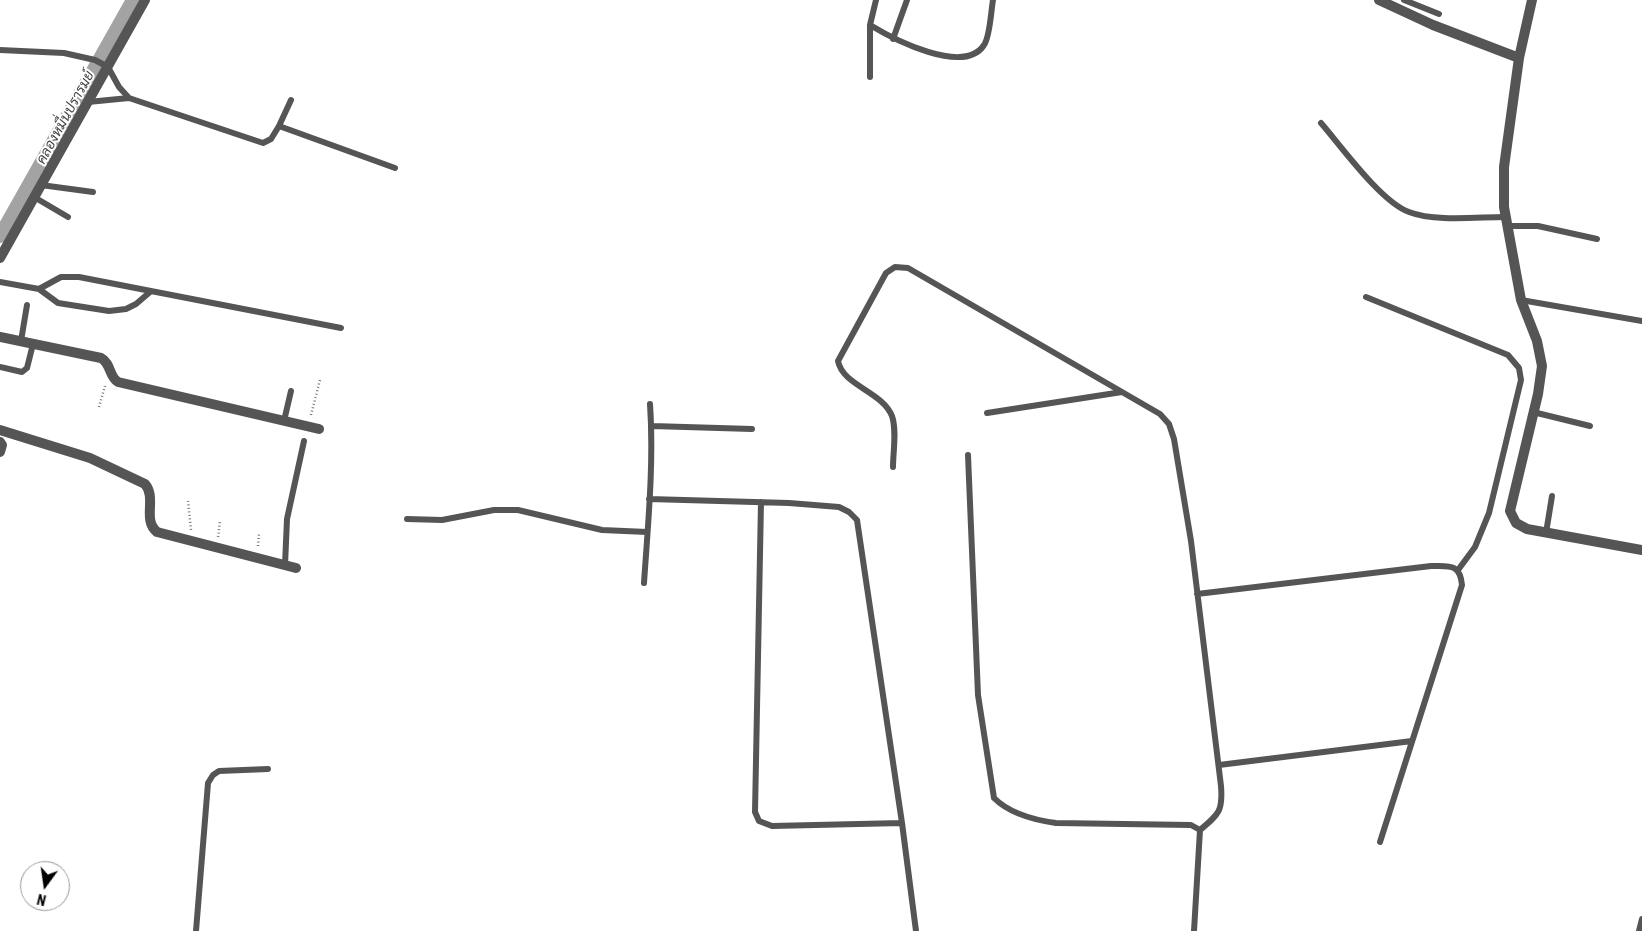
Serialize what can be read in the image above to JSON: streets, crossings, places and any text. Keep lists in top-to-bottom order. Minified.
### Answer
{"water":["คลองหมื่นปรารมย์"],"north":"bottom"}
